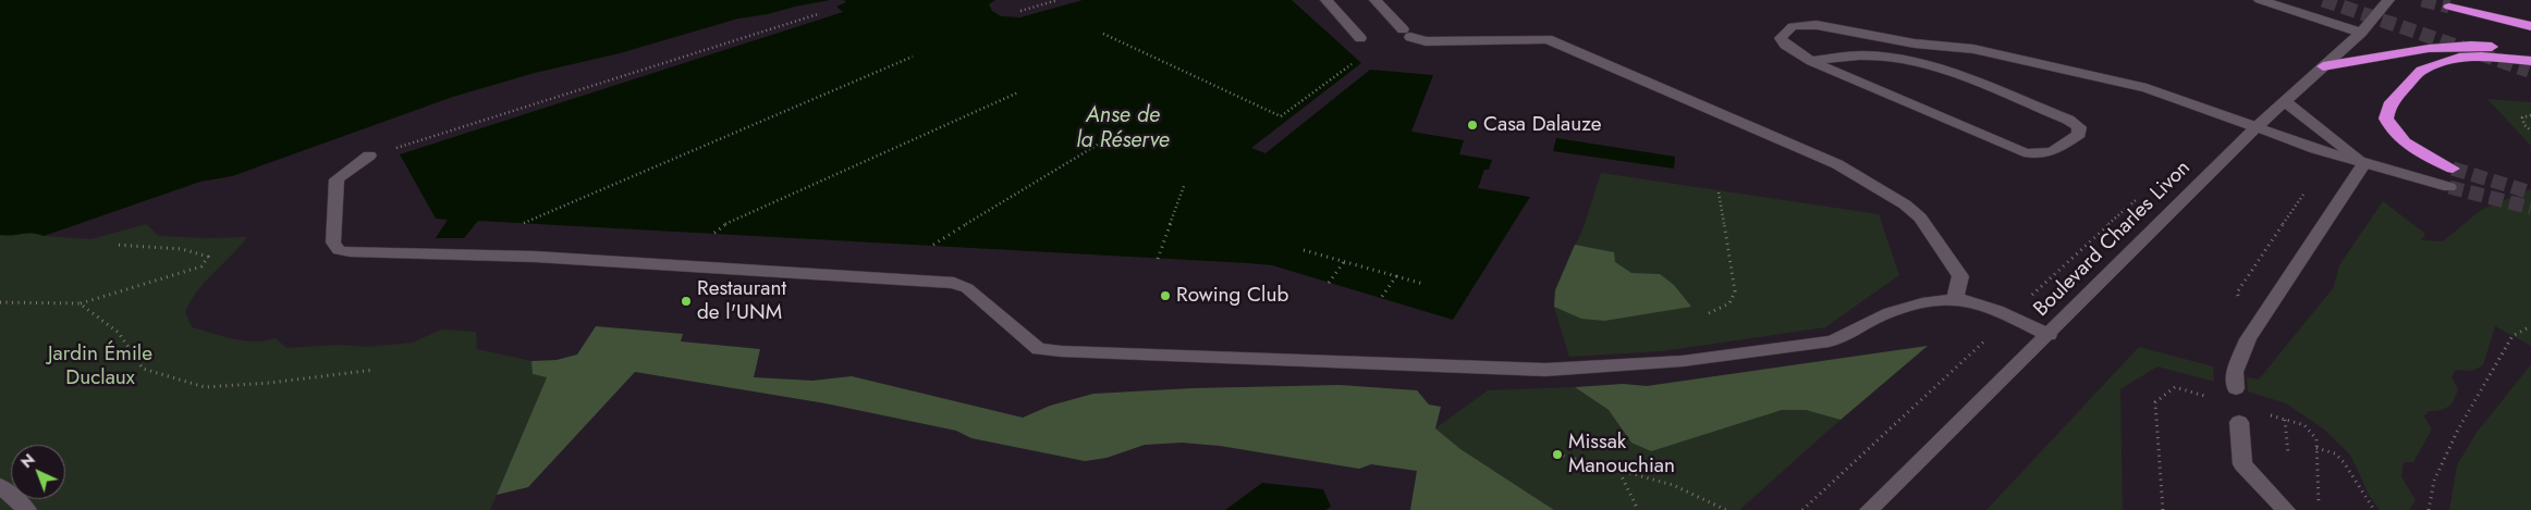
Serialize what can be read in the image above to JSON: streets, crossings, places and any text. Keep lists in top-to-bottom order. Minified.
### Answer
{"streets":{"main road":["Boulevard Charles Livon"]},"water":["Anse de la Réserve"],"parks":["Jardin Émile Duclaux"],"places":["Casa Dalauze","Rowing Club","Restaurant de l'UNM","Missak Manouchian"],"north":"top left"}
